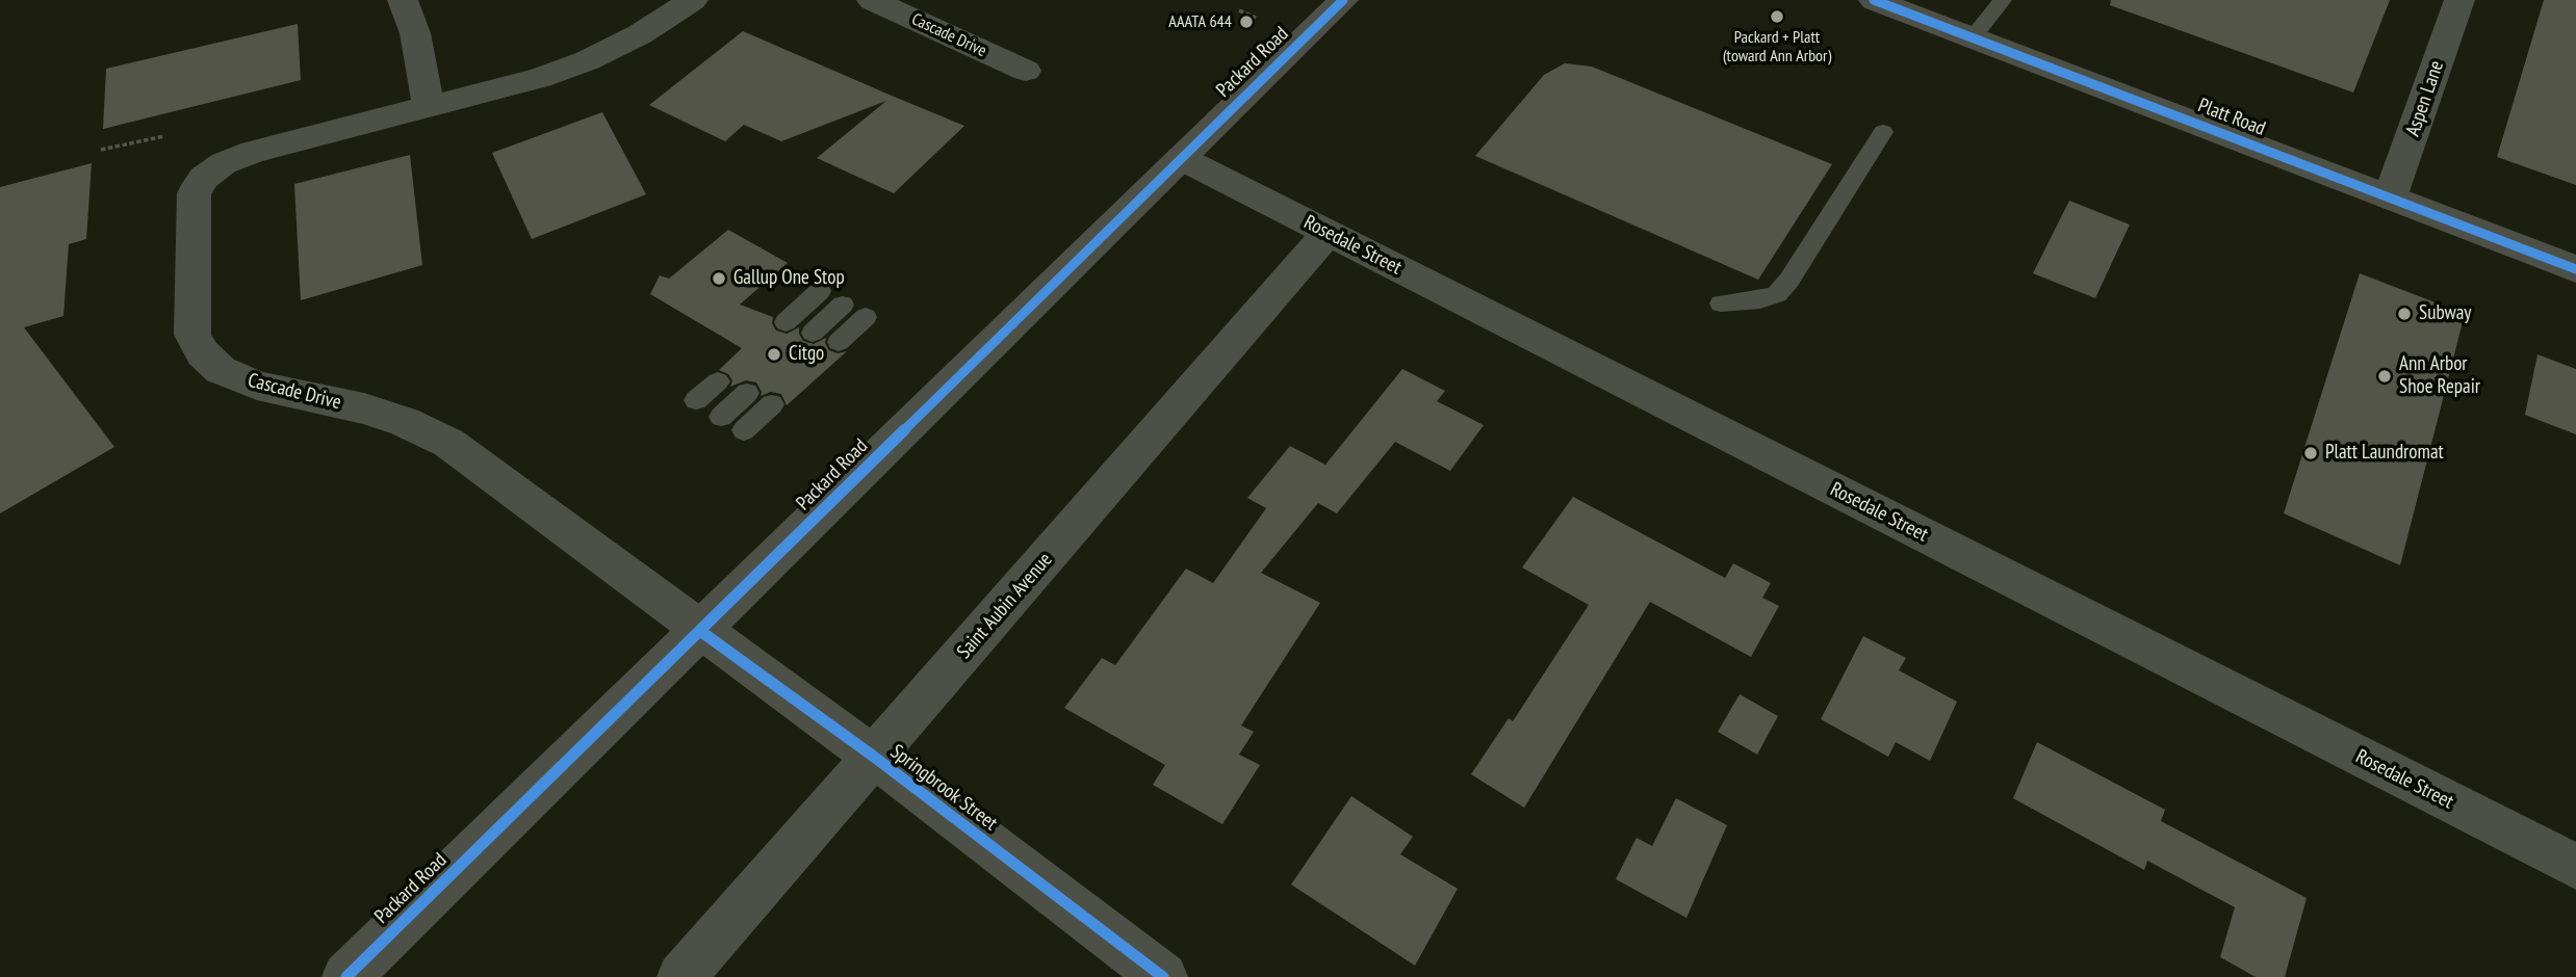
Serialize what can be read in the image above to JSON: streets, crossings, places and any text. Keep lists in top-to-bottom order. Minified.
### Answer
{"streets":{"street":["Cascade Drive","Packard Road","Aspen Lane","Platt Road","Rosedale Street","Saint Aubin Avenue","Springbrook Street"]},"crossings":[["Cascade Drive","Packard Road"],["Cascade Drive","Springbrook Street"],["Packard Road","Rosedale Street"],["Packard Road","Springbrook Street"],["Aspen Lane","Platt Road"],["Rosedale Street","Saint Aubin Avenue"],["Saint Aubin Avenue","Springbrook Street"]],"places":["Packard + Platt (toward Ann Arbor)","AAATA 644","Gallup One Stop","Subway","Citgo","Ann Arbor Shoe Repair","Platt Laundromat"]}
